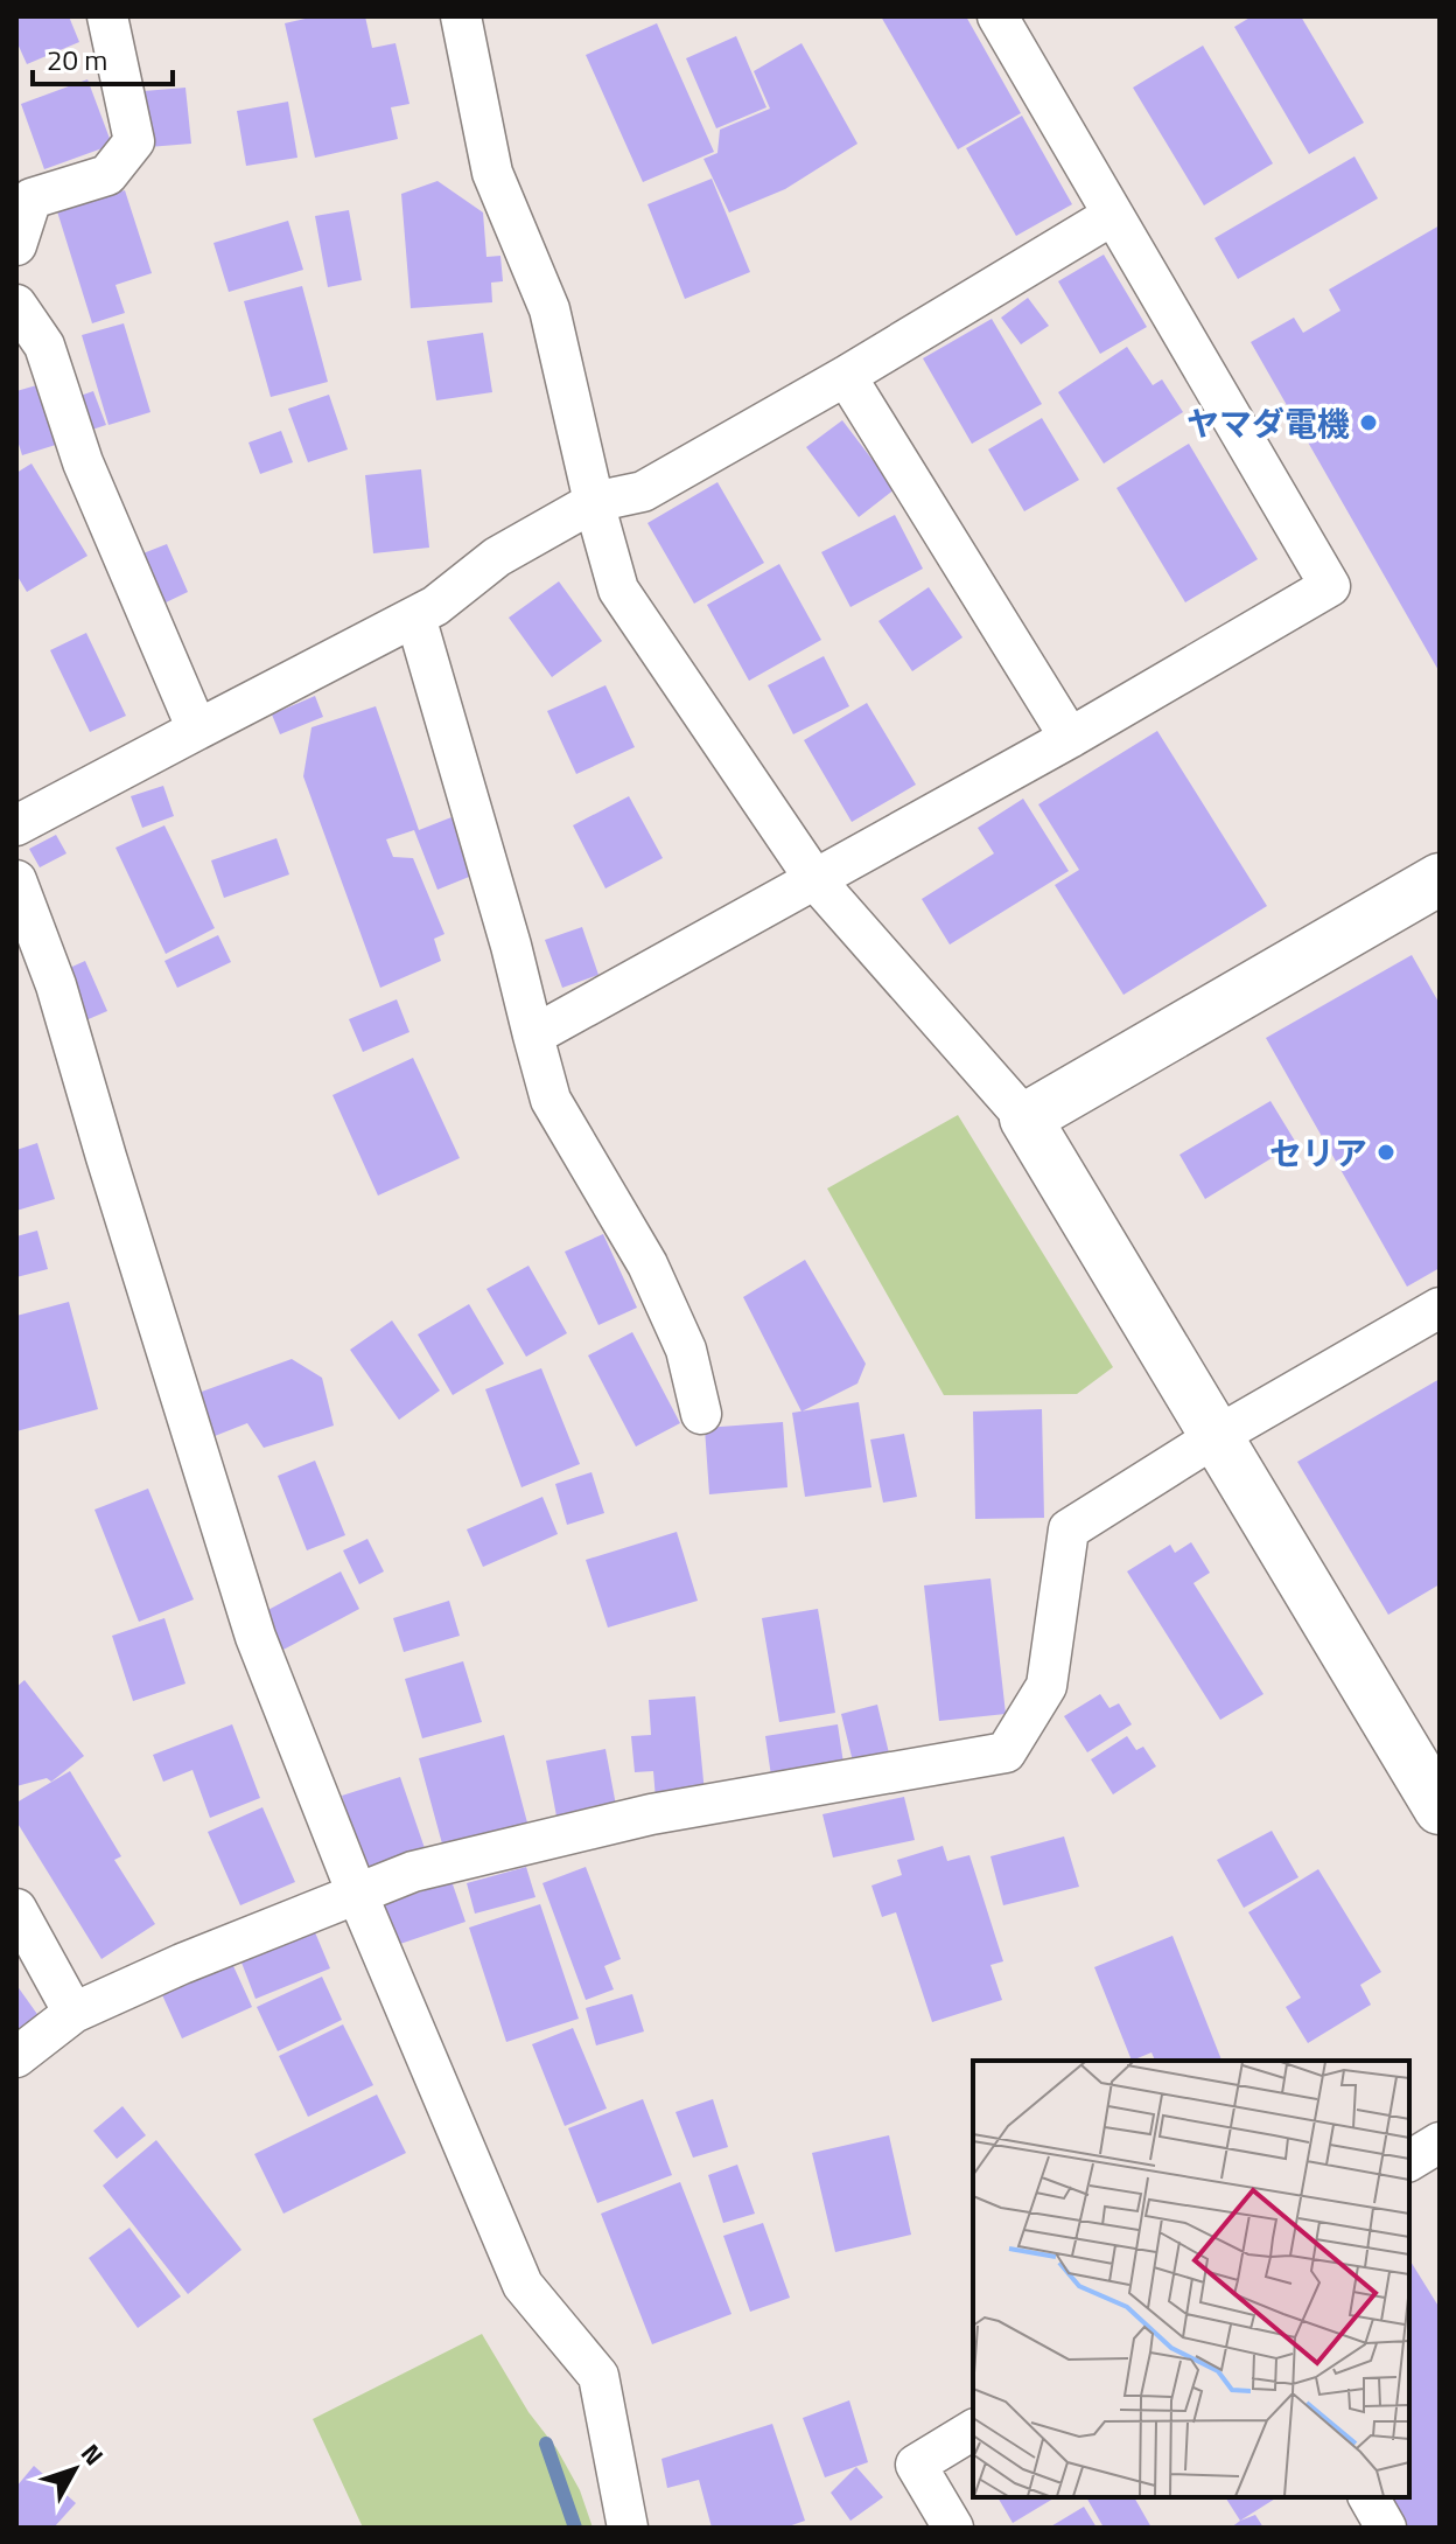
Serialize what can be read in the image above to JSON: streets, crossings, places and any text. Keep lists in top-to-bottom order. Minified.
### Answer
{"places":["ヤマダ電機","セリア"],"scale_bar":"20 m","north":"top right"}
